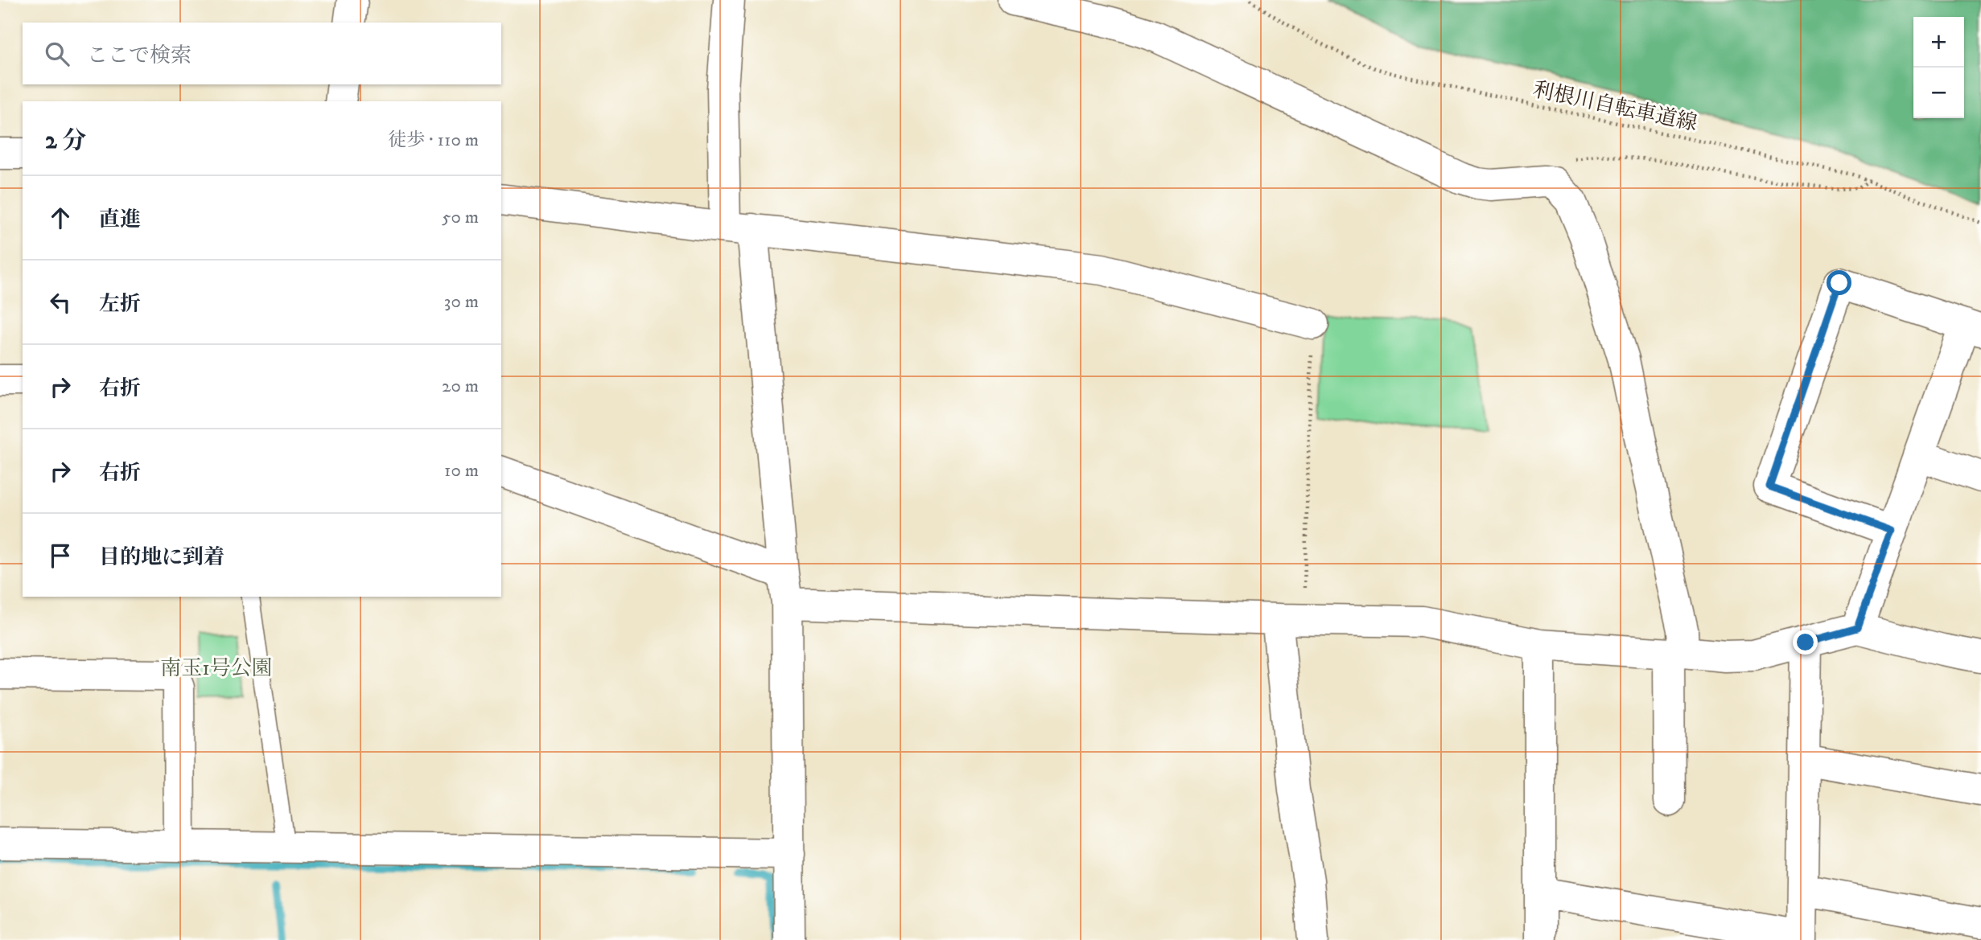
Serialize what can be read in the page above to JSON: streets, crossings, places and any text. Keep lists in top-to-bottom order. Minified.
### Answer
{"streets":{"path":["利根川自転車道線"]},"parks":["南玉1号公園"],"page":{"map_buttons":["+","−"],"search":"ここで検索","heading":["2 分","徒歩 · 110 m"],"list":[["直進","50 m"],["左折","30 m"],["右折","20 m"],["右折","10 m"],"目的地に到着"]}}
